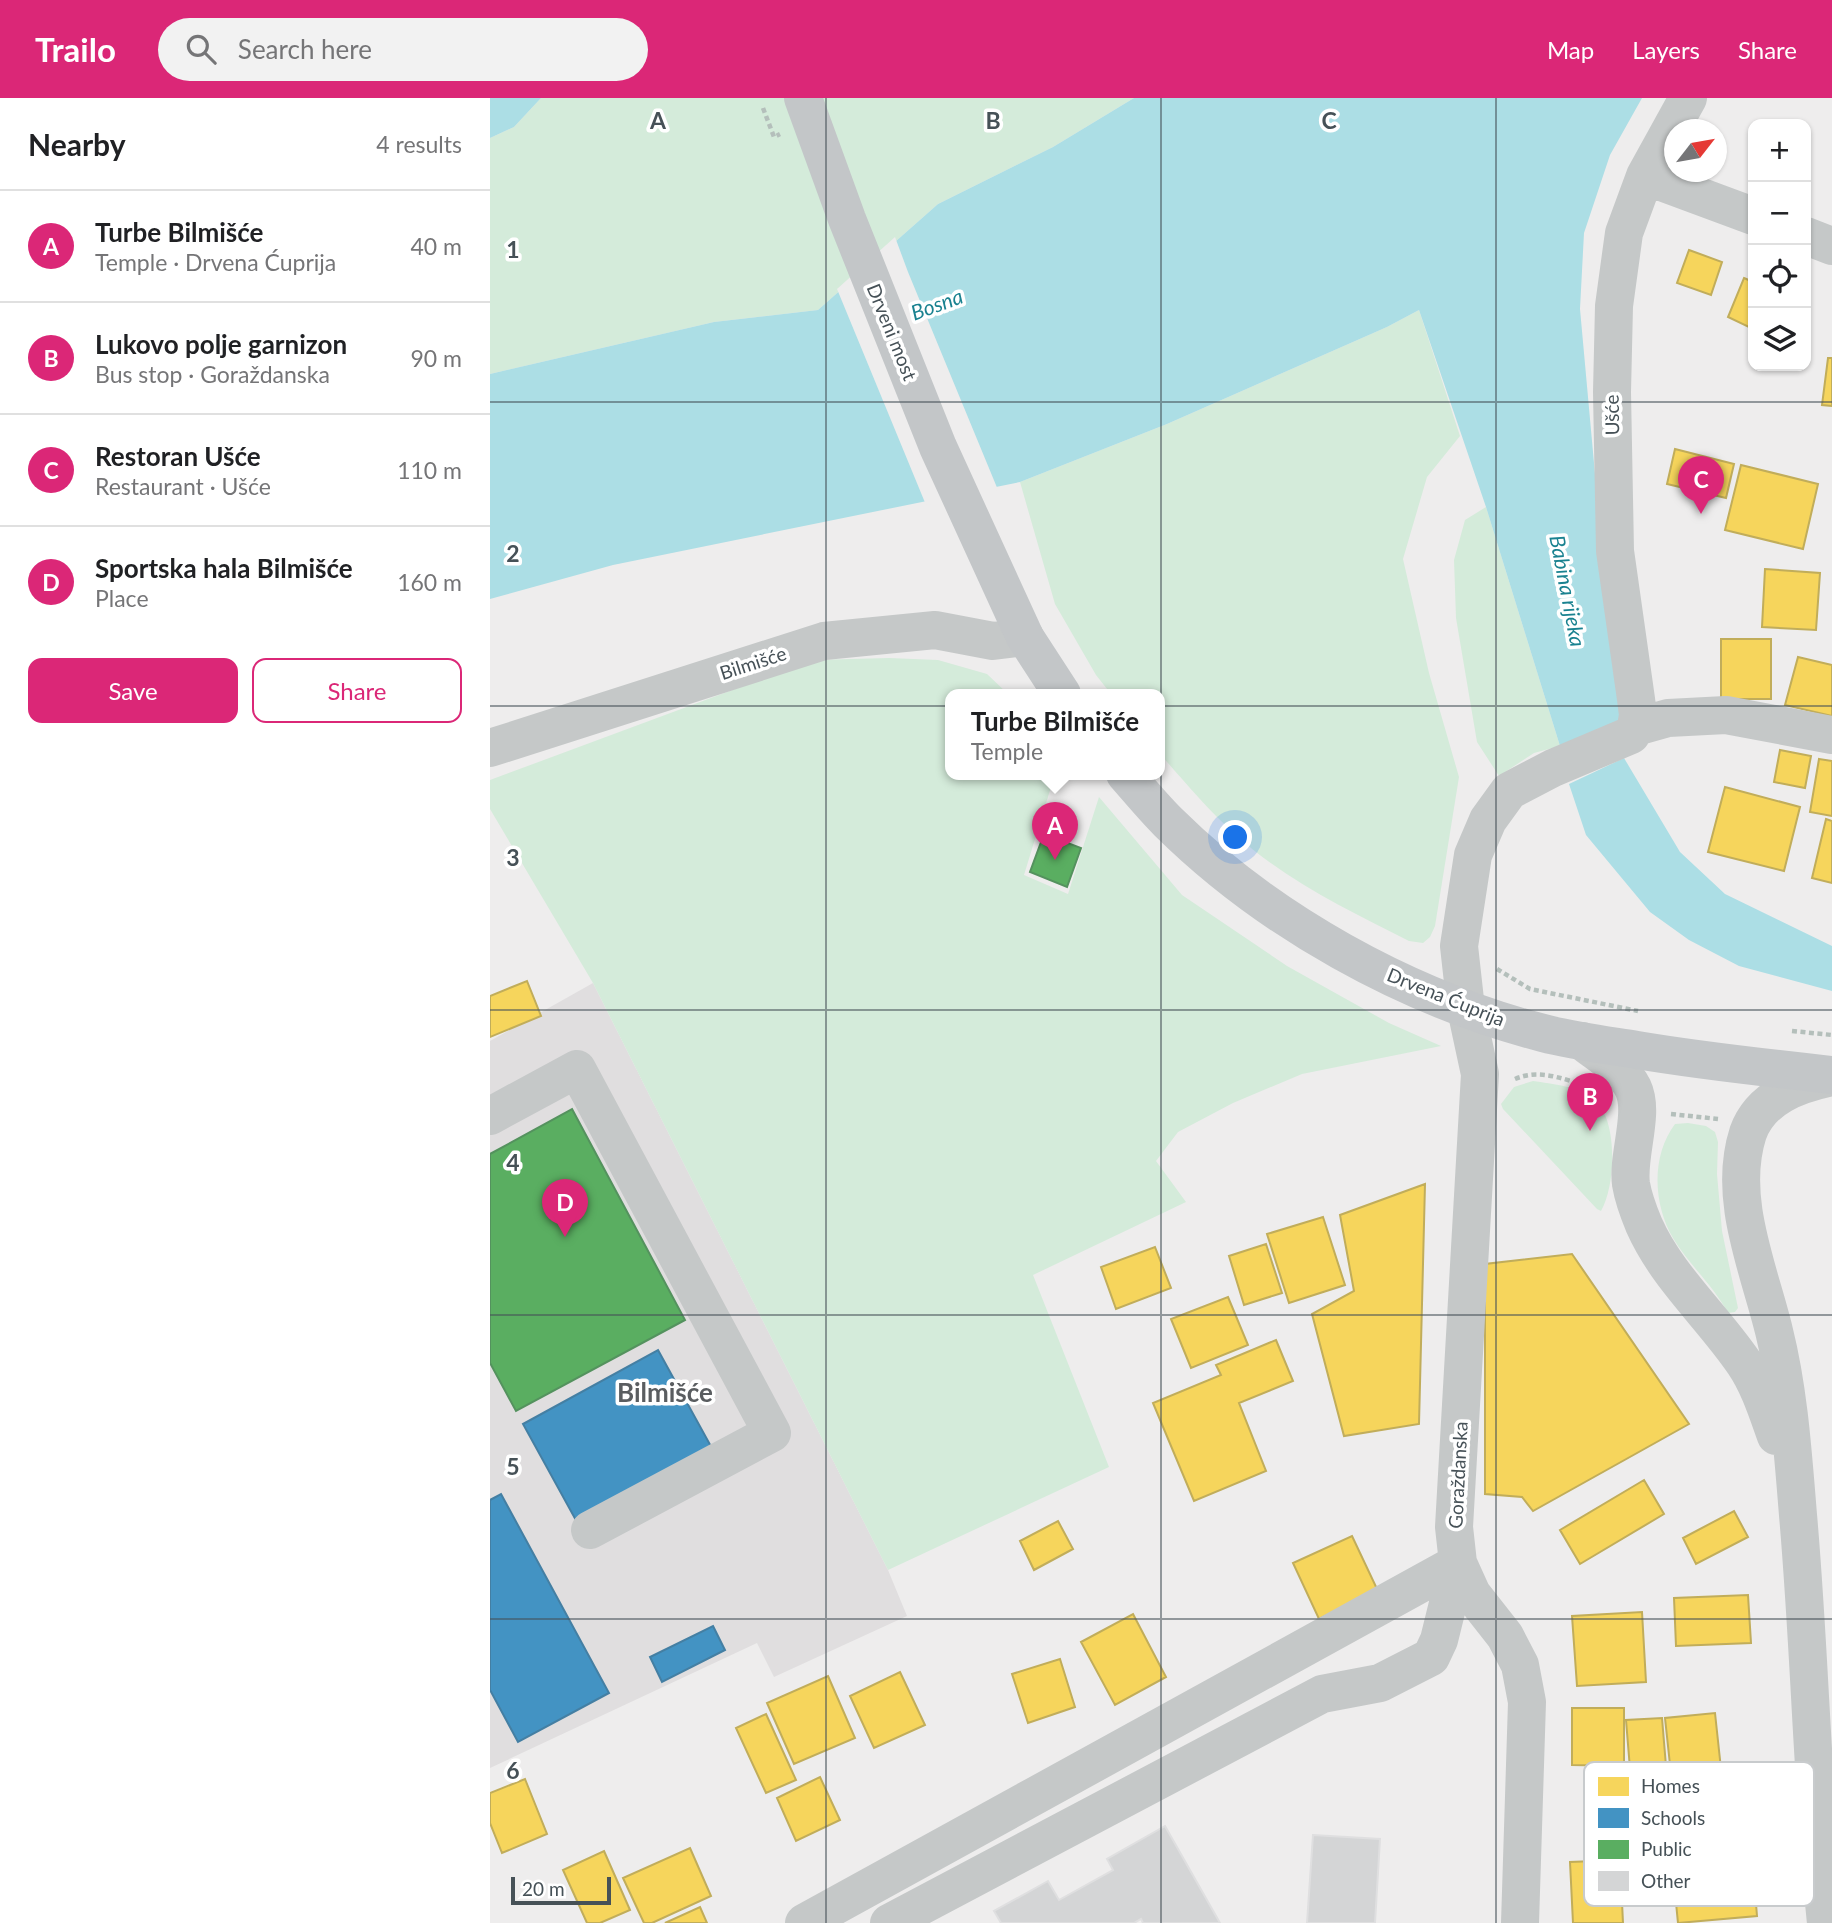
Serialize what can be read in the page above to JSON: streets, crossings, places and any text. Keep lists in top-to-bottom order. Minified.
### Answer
{"streets":{"main road":["Drveni most","Drvena Ćuprija"],"street":["Ušće","Bilmišće","Goraždanska"]},"crossings":[["Drveni most","Bilmišće"],["Ušće","Goraždanska"],["Drvena Ćuprija","Goraždanska"]],"districts":["Bilmišće"],"water":["Bosna","Babina rijeka"],"legend":["Homes","Schools","Public","Other"],"scale_bar":"20 m","north":"top right","page":{"header":"Trailo","search":"Search here","nav":["Map","Layers","Share"],"heading":["Nearby","4 results"],"map_buttons":["+","−"],"list":[{"mark":"A","name":"Turbe Bilmišće","note":"Temple · Drvena Ćuprija","value":"40 m"},{"mark":"B","name":"Lukovo polje garnizon","note":"Bus stop · Goraždanska","value":"90 m"},{"mark":"C","name":"Restoran Ušće","note":"Restaurant · Ušće","value":"110 m"},{"mark":"D","name":"Sportska hala Bilmišće","note":"Place","value":"160 m"}],"pins":["C","A","B","D"],"buttons":["Save","Share"],"popup":["Turbe Bilmišće","Temple"],"scale":"20 m"},"grid":{"columns":["A","B","C"],"rows":["1","2","3","4","5","6"]}}
